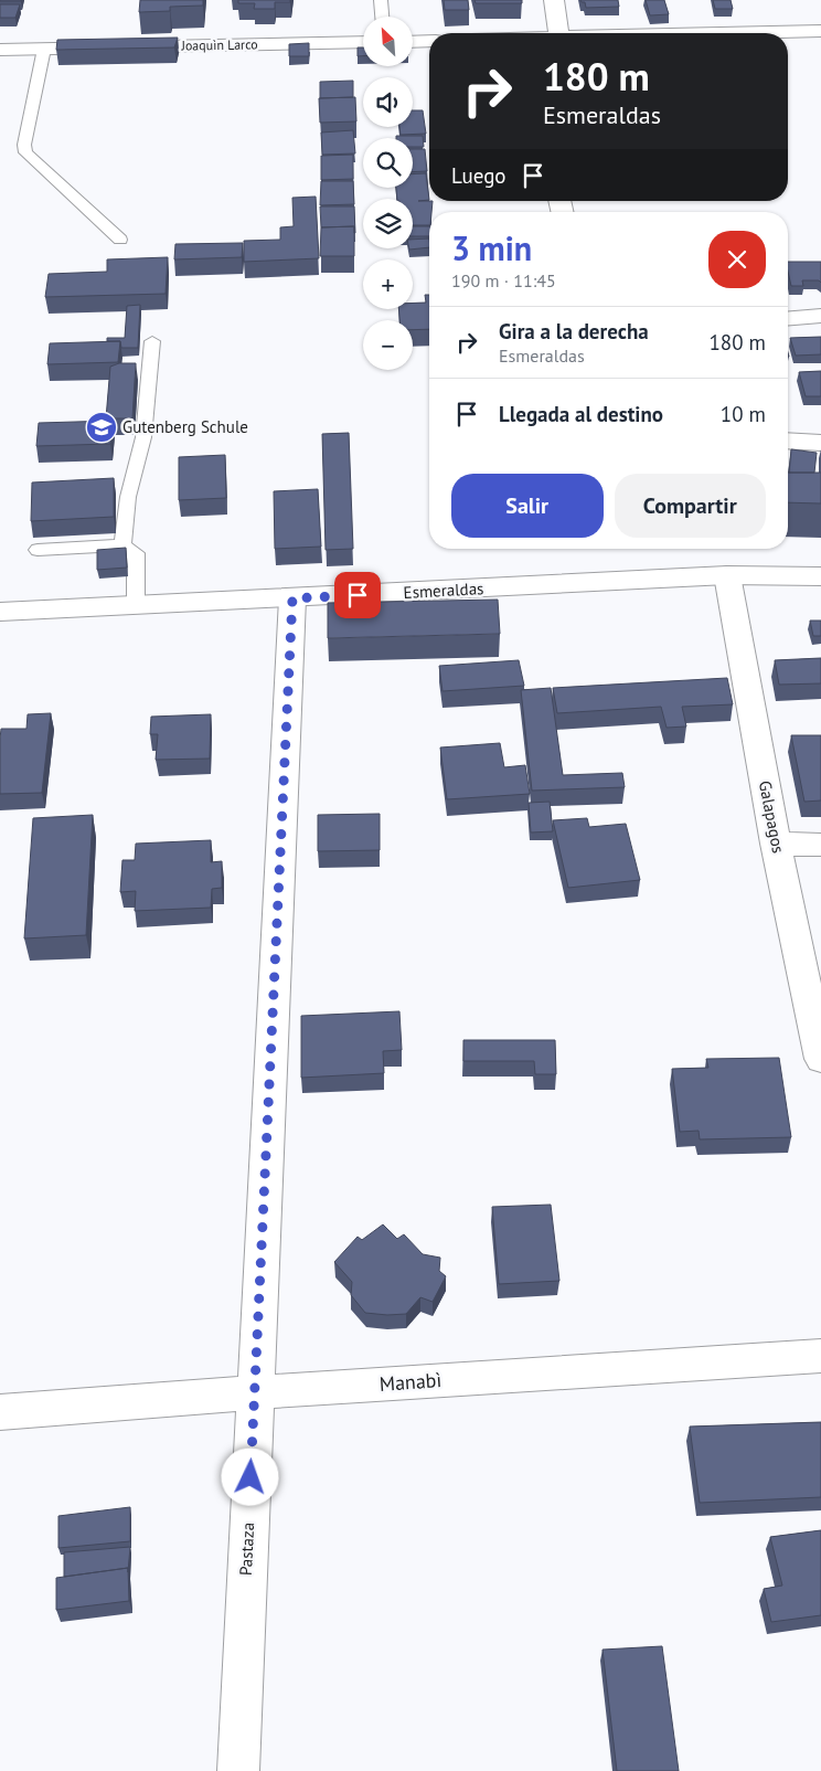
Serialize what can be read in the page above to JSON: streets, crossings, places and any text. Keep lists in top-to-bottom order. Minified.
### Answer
{"streets":{"street":["Joaquìn Larco","Esmeraldas","Galapagos","Manabì","Pastaza"]},"crossings":[["Esmeraldas","Galapagos"],["Esmeraldas","Pastaza"],["Manabì","Pastaza"]],"places":{"school or university":["Gutenberg Schule"]},"north":"top left","page":{"map_buttons":["+","−"],"turn":["180 m","Esmeraldas"],"then":"Luego","heading":["3 min","190 m · 11:45"],"list":[{"name":"Gira a la derecha","note":"Esmeraldas","value":"180 m"},{"name":"Llegada al destino","value":"10 m"}],"buttons":["Salir","Compartir"]}}
